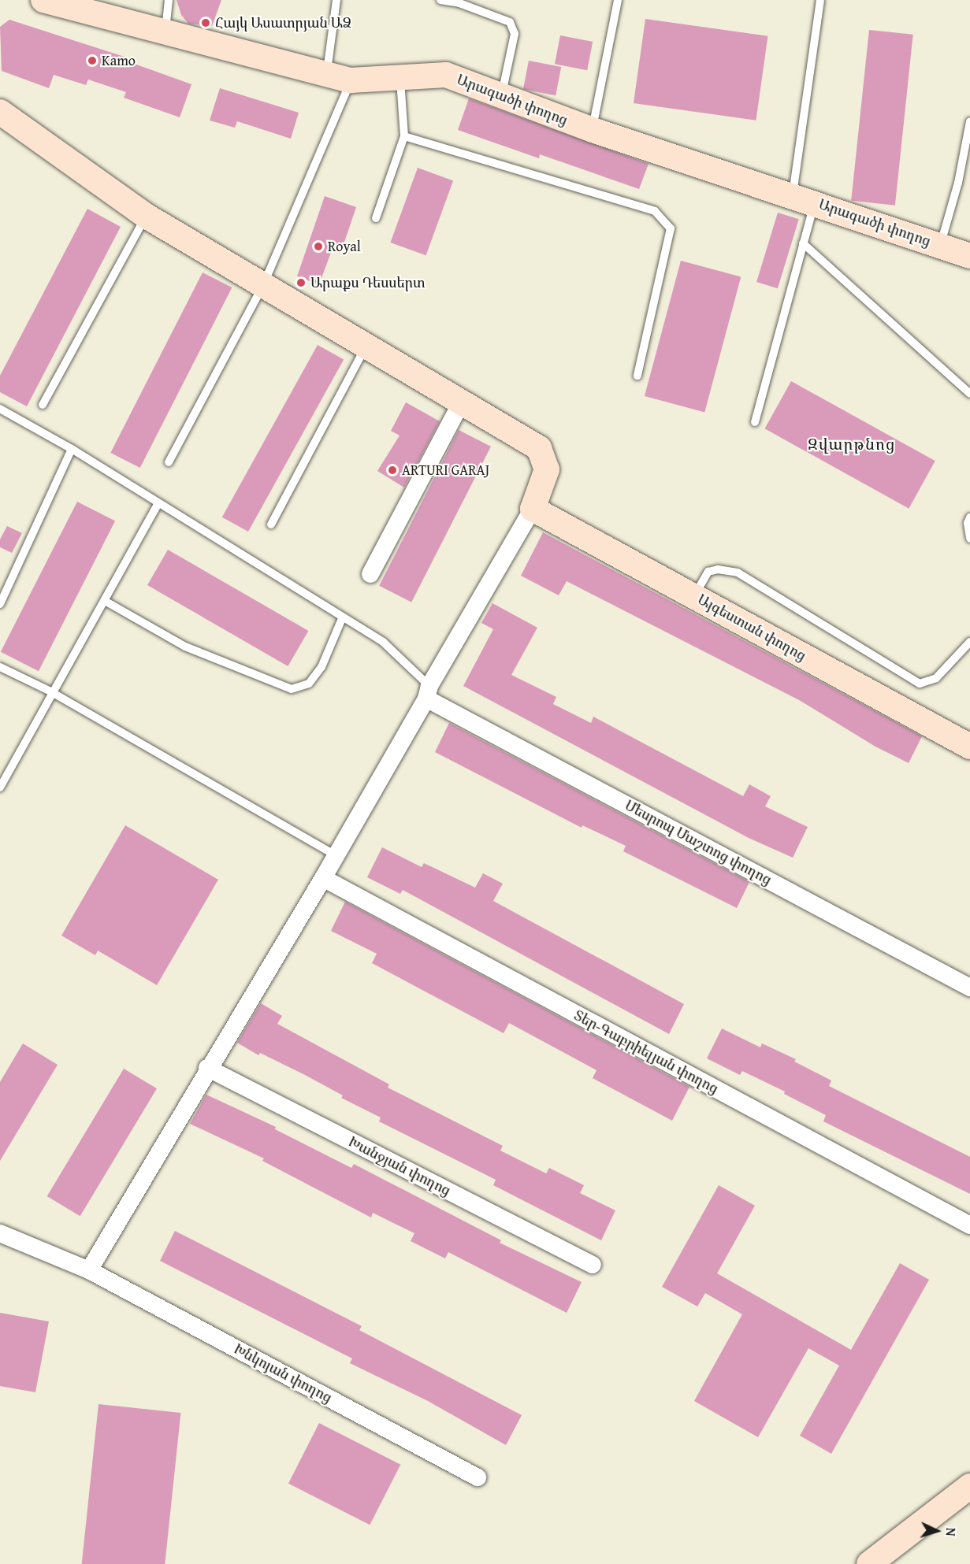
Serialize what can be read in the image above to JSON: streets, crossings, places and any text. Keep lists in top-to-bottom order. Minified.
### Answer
{"streets":{"street":["Արագածի փողոց","Այգեստան փողոց","Մեսրոպ Մաշտոց փողոց","Տեր-Գաբրիելյան փողոց","Խանջյան փողոց","Խնկոյան փողոց"]},"districts":["Զվարթնոց"],"places":["Հայկ Ասատրյան ԱՁ","Kamo","Royal","Արաքս Դեսսերտ","ARTURI GARAJ"],"north":"right"}
